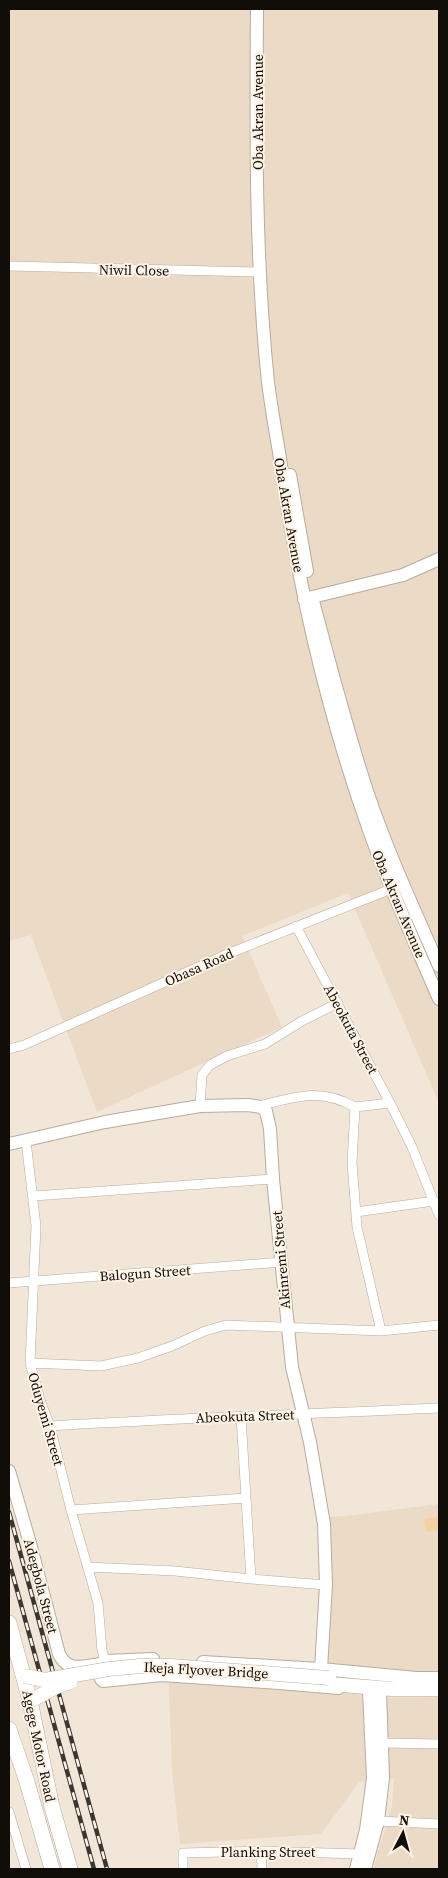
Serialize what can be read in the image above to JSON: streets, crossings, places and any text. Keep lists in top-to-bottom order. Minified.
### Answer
{"streets":{"highway":["Agege Motor Road"],"main road":["Ikeja Flyover Bridge"],"street":["Oba Akran Avenue","Niwil Close","Obasa Road","Abeokuta Street","Akinremi Street","Balogun Street","Oduyemi Street","Adegbola Street","Planking Street"]},"crossings":[["Oba Akran Avenue","Niwil Close"],["Oba Akran Avenue","Obasa Road"],["Obasa Road","Abeokuta Street"],["Abeokuta Street","Akinremi Street"],["Abeokuta Street","Oduyemi Street"],["Akinremi Street","Balogun Street"],["Akinremi Street","Adegbola Street"],["Akinremi Street","Ikeja Flyover Bridge"],["Balogun Street","Oduyemi Street"],["Oduyemi Street","Adegbola Street"],["Adegbola Street","Ikeja Flyover Bridge"],["Ikeja Flyover Bridge","Agege Motor Road"]],"north":"top"}
